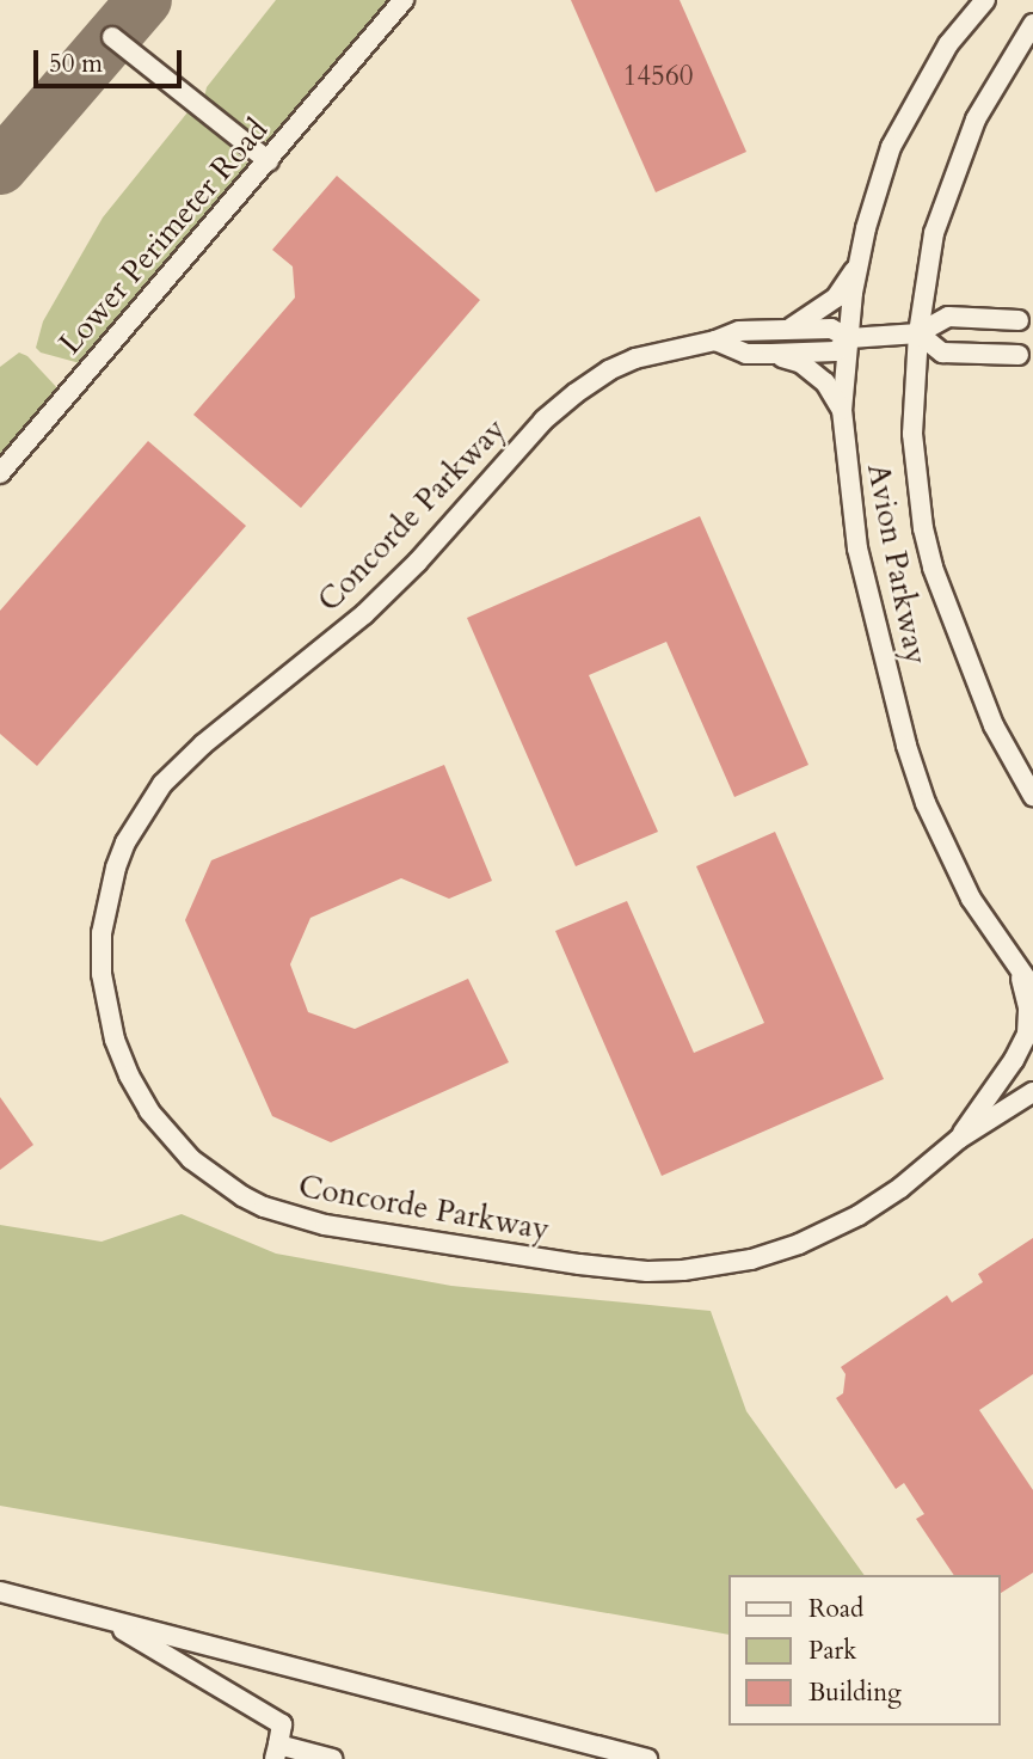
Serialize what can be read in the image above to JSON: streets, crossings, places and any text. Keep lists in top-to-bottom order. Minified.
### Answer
{"streets":{"street":["Lower Perimeter Road","Concorde Parkway","Avion Parkway"]},"crossings":[["Concorde Parkway","Avion Parkway"]],"house_numbers":["14560"],"legend":["Road","Park","Building"],"scale_bar":"50 m"}
